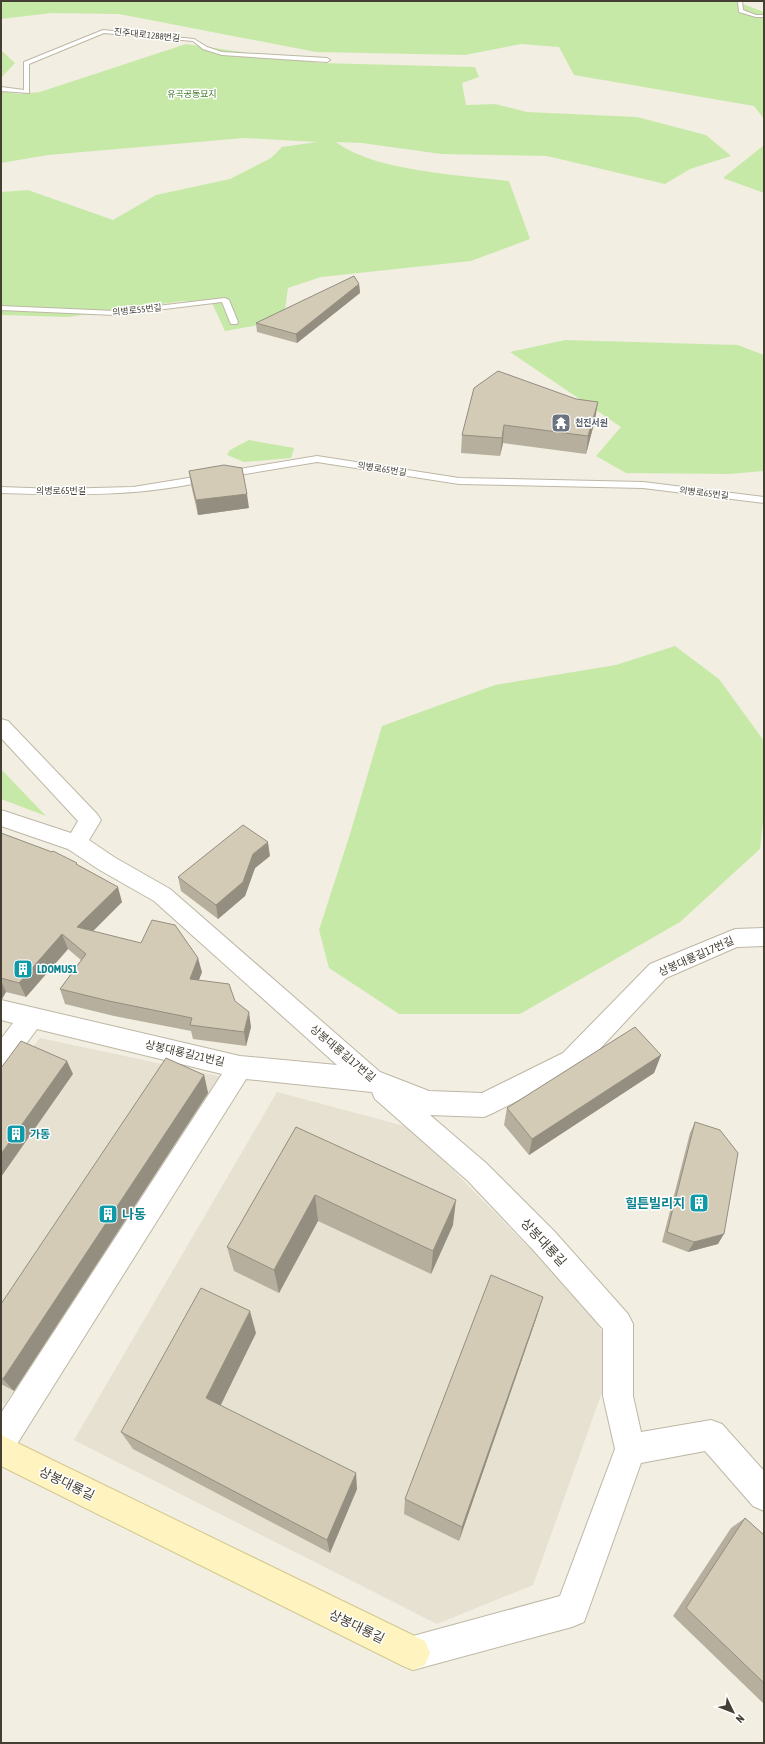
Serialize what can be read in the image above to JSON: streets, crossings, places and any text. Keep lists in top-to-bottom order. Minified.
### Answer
{"streets":{"street":["상봉대룡길17번길","상봉대룡길21번길","상봉대룡길"],"lane":["진주대로1288번길","의병로55번길","의병로65번길"]},"crossings":[["상봉대룡길17번길","상봉대룡길21번길"],["상봉대룡길17번길","상봉대룡길"],["상봉대룡길21번길","상봉대룡길"]],"parks":["유곡공동묘지"],"places":{"temple":["천진서원"],"building":["LDOMUS1","가동","힐튼빌리지","나동"]},"north":"bottom right"}
